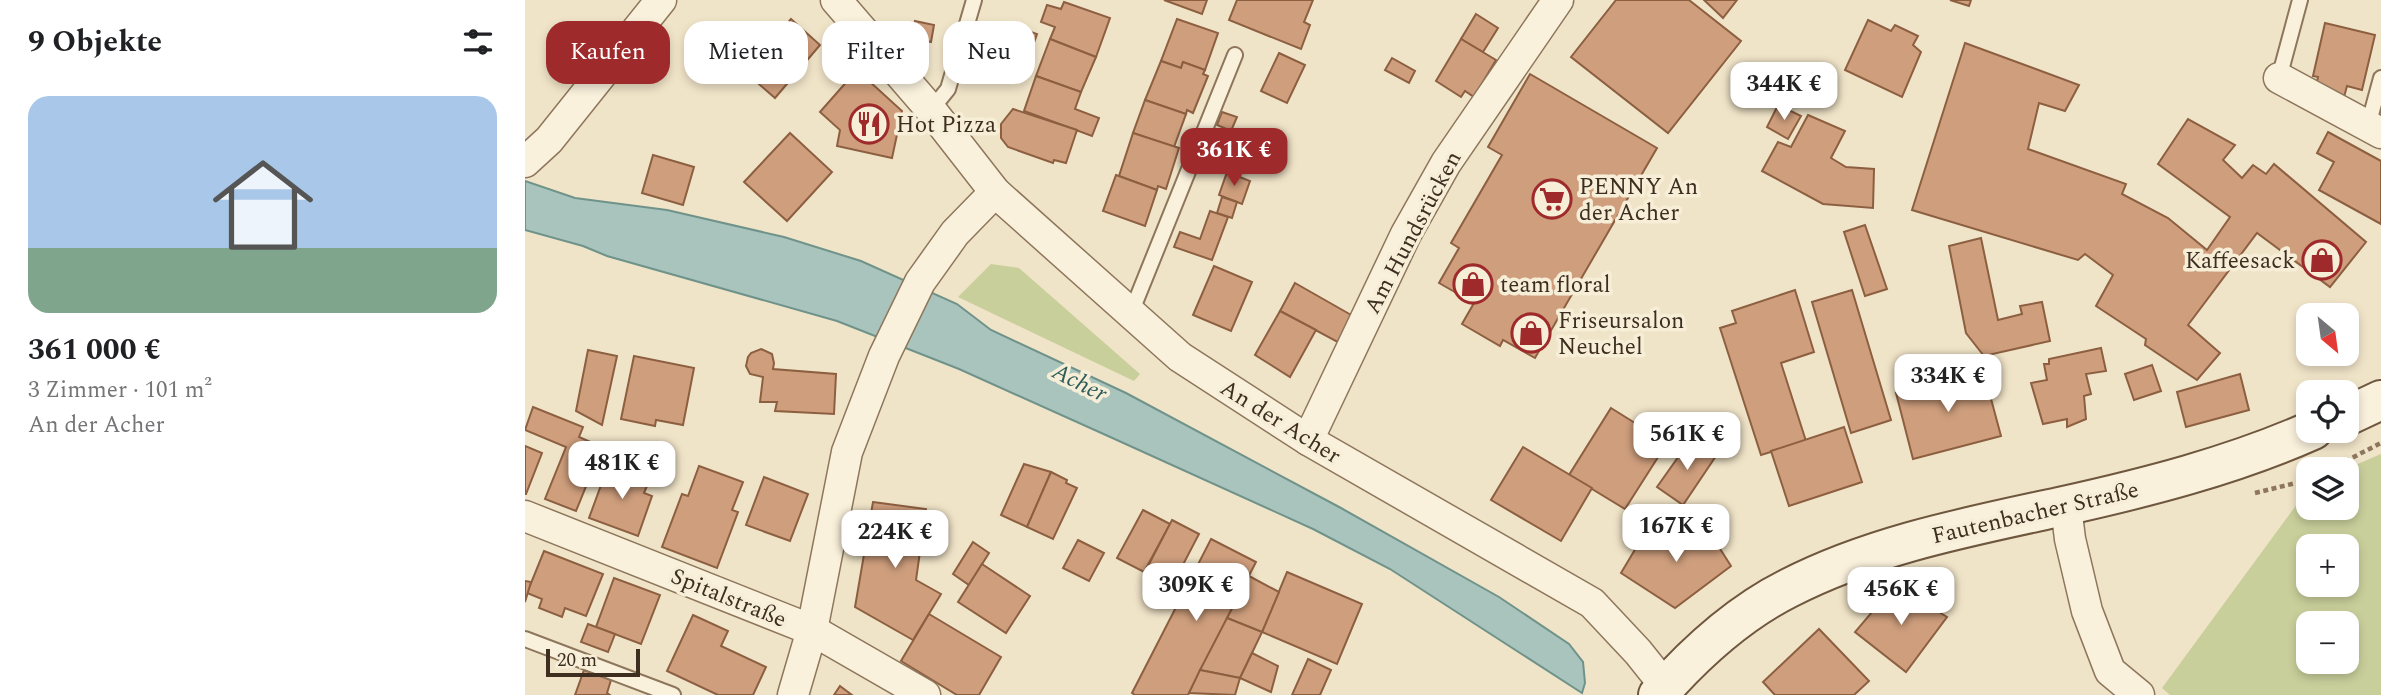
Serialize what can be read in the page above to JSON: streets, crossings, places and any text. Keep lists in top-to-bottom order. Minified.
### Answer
{"streets":{"street":["Am Hundsrücken","An der Acher","Fautenbacher Straße","Spitalstraße"]},"crossings":[["Am Hundsrücken","An der Acher"],["An der Acher","Fautenbacher Straße"]],"water":["Acher"],"places":{"restaurant":["Hot Pizza"],"supermarket":["PENNY An der Acher"],"shop":["Kaffeesack","team floral","Friseursalon Neuchel"]},"scale_bar":"20 m","north":"bottom right","page":{"heading":"9 Objekte","chip":["Kaufen","Mieten","Filter","Neu"],"price":["344K €","361K €","334K €","561K €","481K €","167K €","224K €","309K €","456K €"],"list":[{"name":"361 000 €","note":"3 Zimmer · 101 m² · An der Acher"}],"map_buttons":["+","−"],"scale":"20 m"}}
